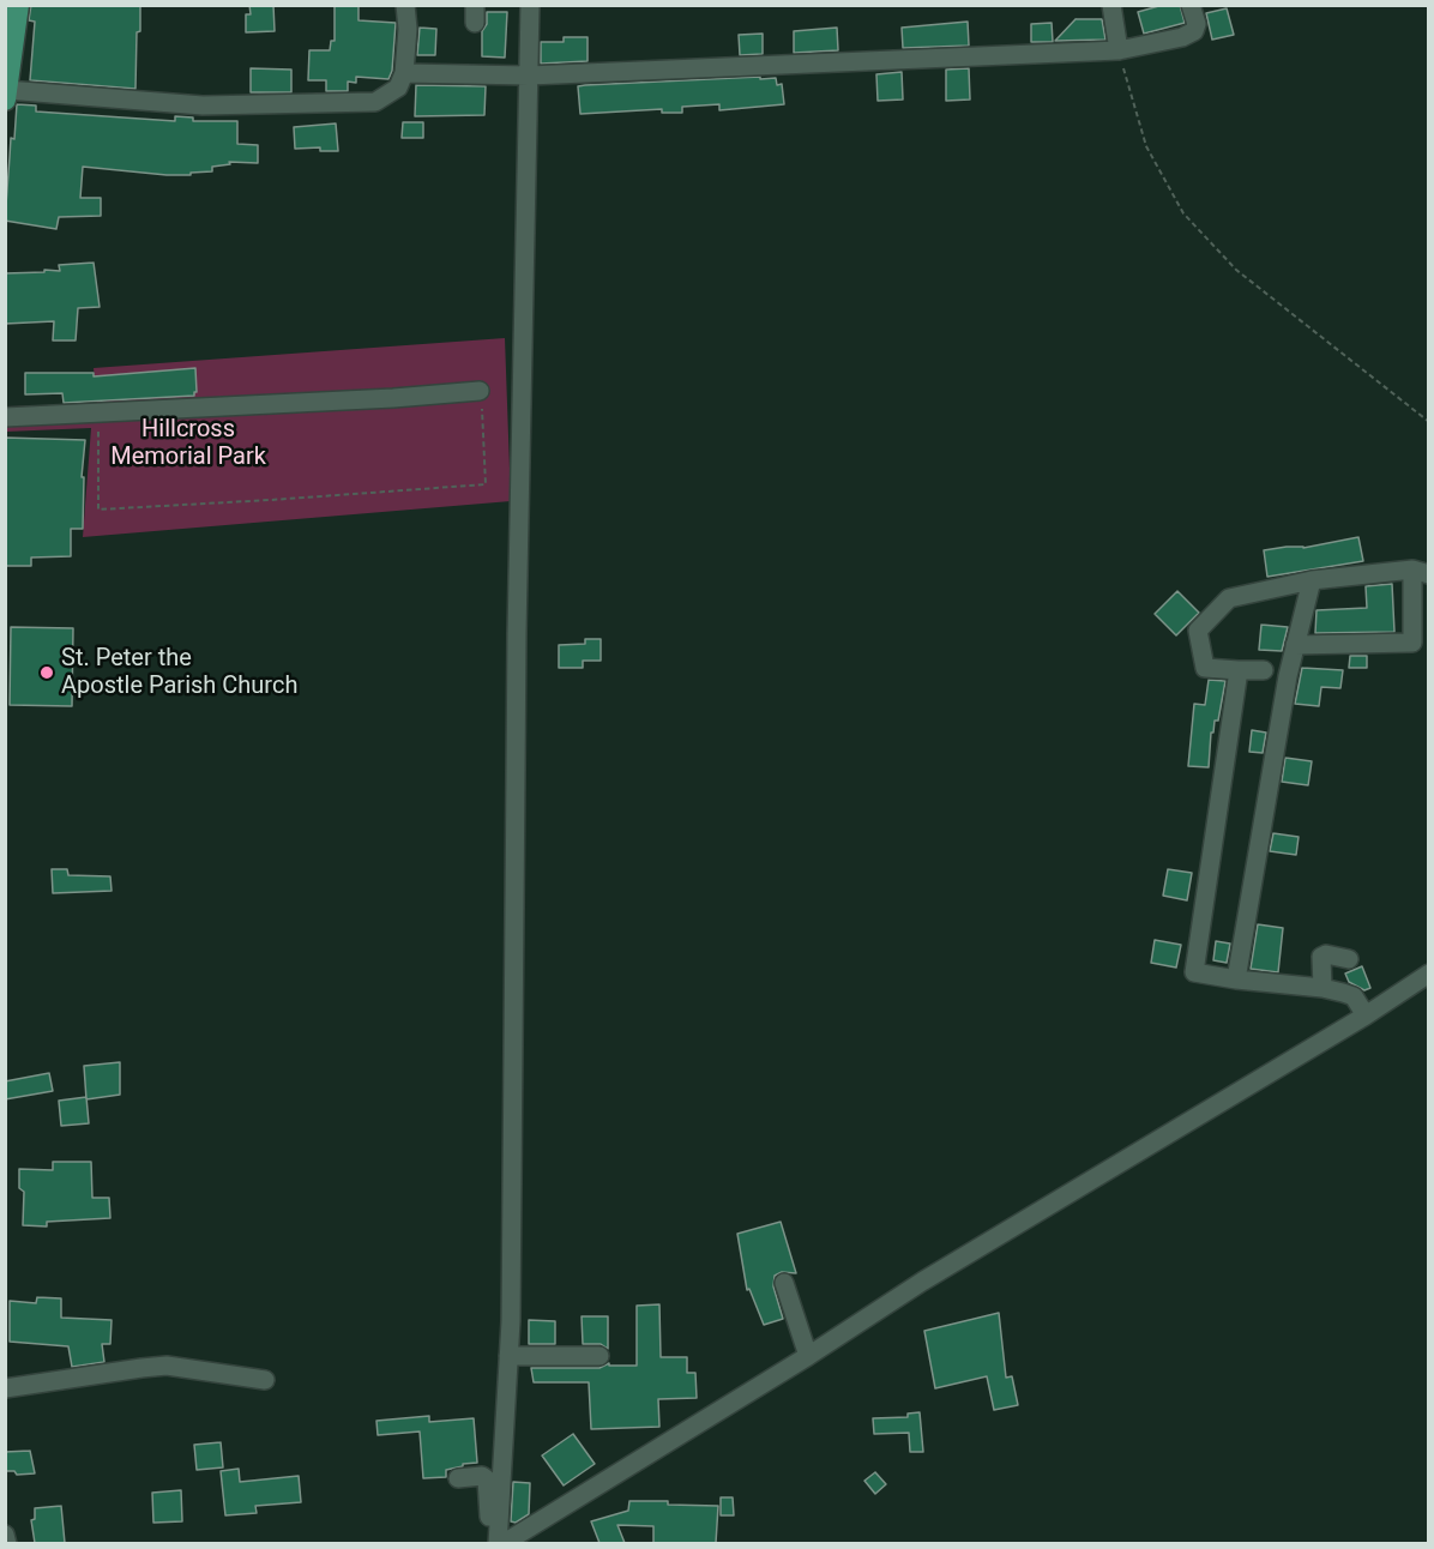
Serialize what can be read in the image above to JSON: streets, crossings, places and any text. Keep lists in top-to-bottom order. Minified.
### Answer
{"parks":["Hillcross Memorial Park"],"places":["St. Peter the Apostle Parish Church"]}
